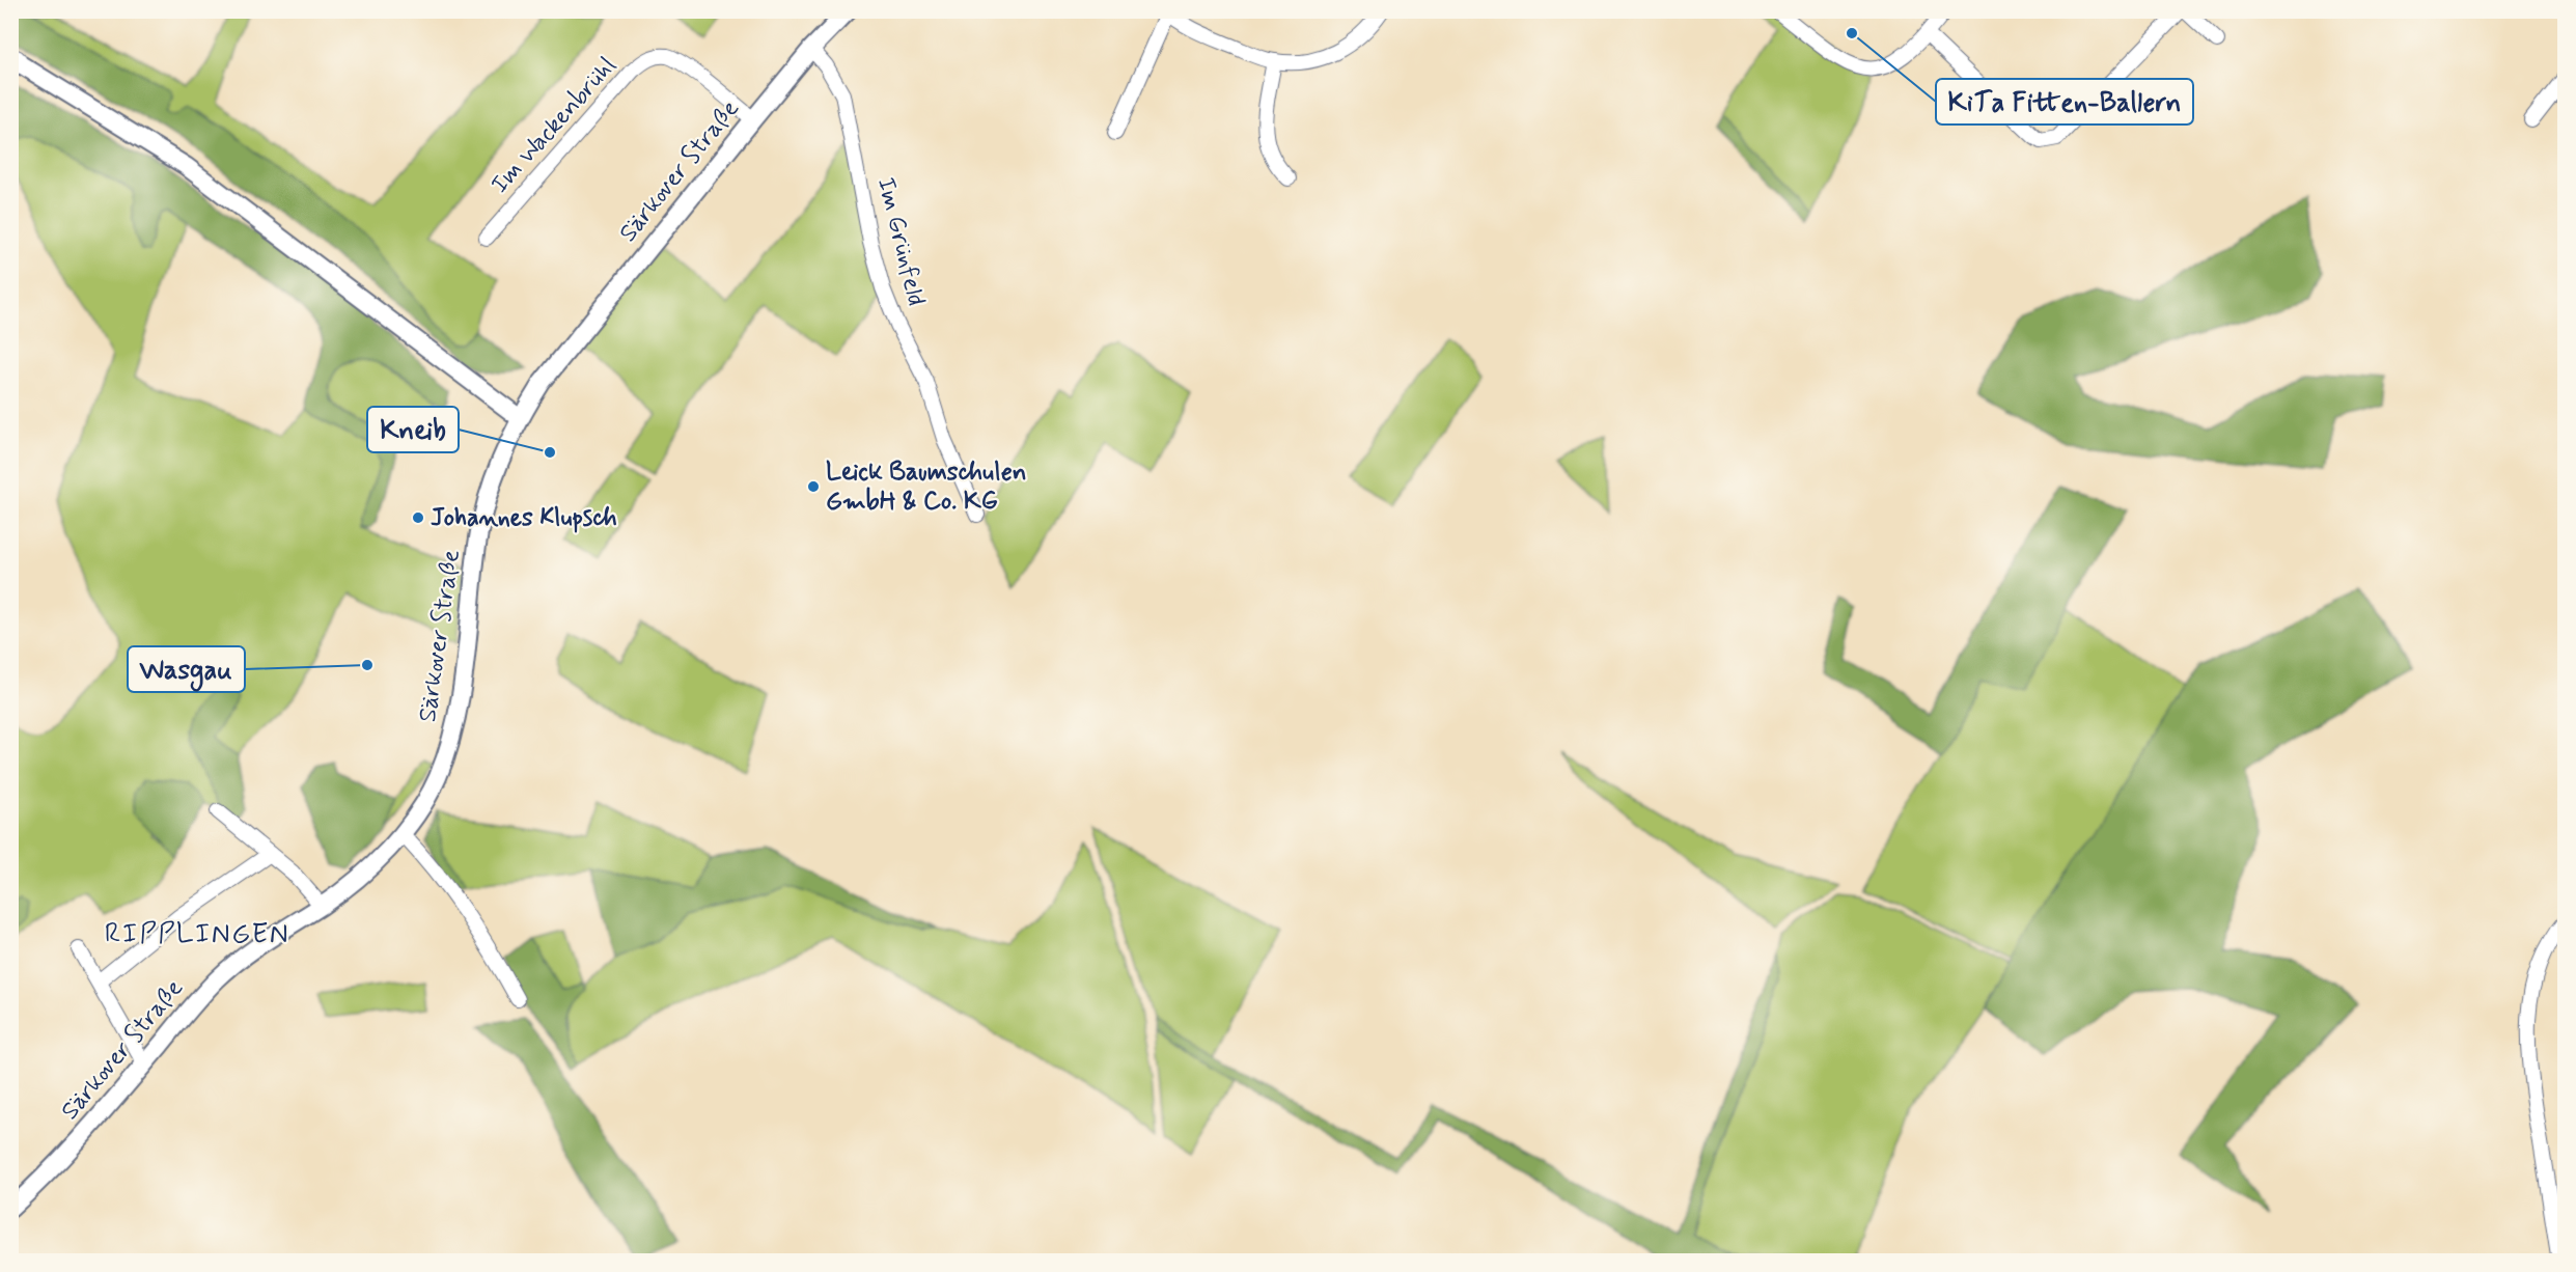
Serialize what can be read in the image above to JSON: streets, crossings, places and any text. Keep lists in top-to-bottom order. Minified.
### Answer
{"streets":{"main road":["Särkover Straße"],"street":["Im Wackenbrühl","Im Grünfeld"]},"crossings":[["Im Wackenbrühl","Särkover Straße"],["Särkover Straße","Im Grünfeld"]],"districts":["RIPPLINGEN"],"places":["KiTa Fitten-Ballern","Kneib","Leick Baumschulen GmbH & Co. KG","Johannes Klupsch","Wasgau"]}
